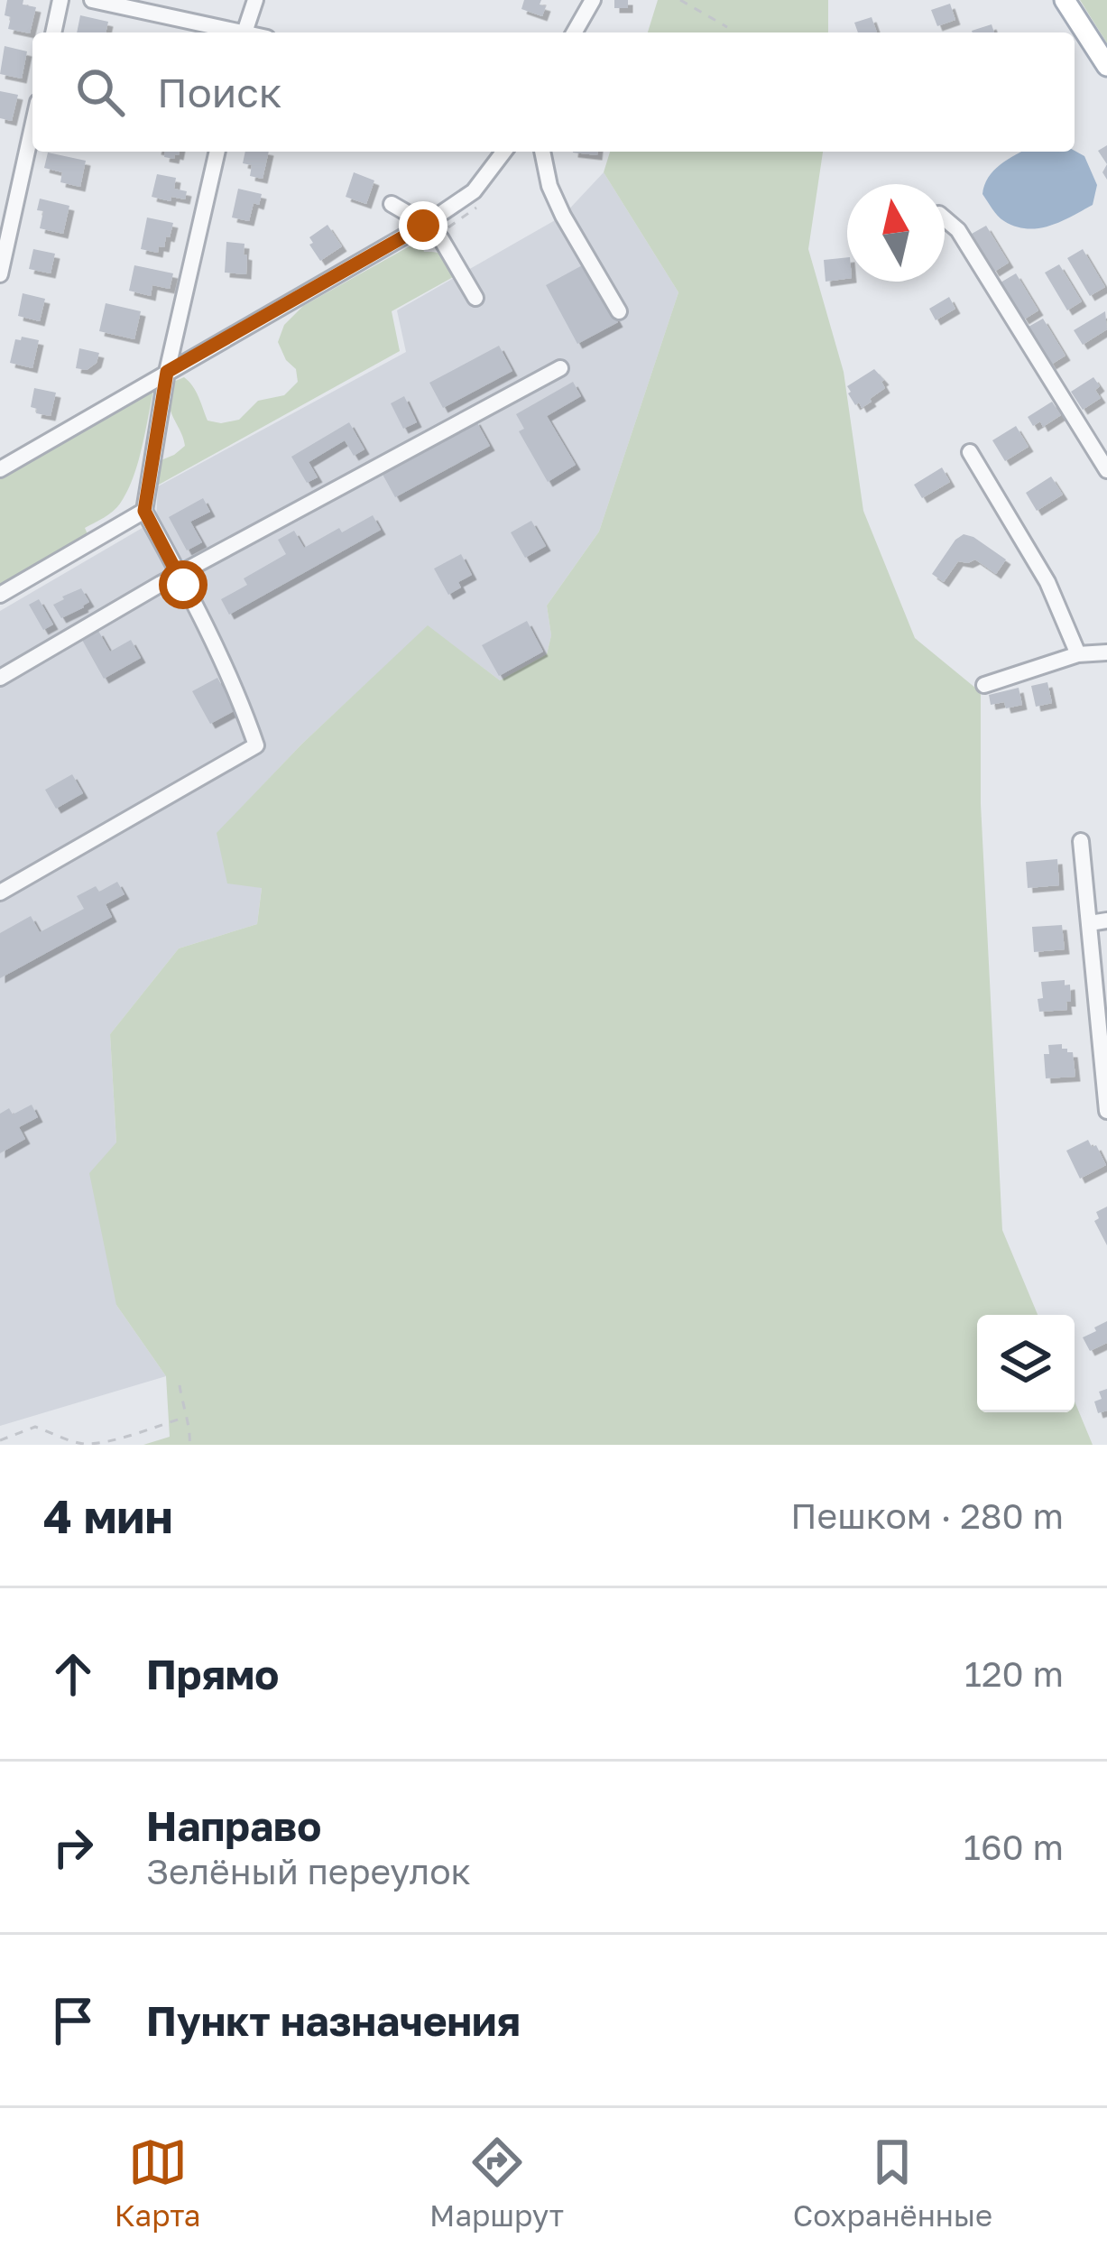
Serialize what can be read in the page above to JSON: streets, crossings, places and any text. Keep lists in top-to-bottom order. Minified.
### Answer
{"north":"top","page":{"search":"Поиск","heading":["4 мин","Пешком · 280 m"],"list":[["Прямо","120 m"],["Направо","Зелёный переулок","160 m"],"Пункт назначения"],"nav":["Карта","Маршрут","Сохранённые"]}}
